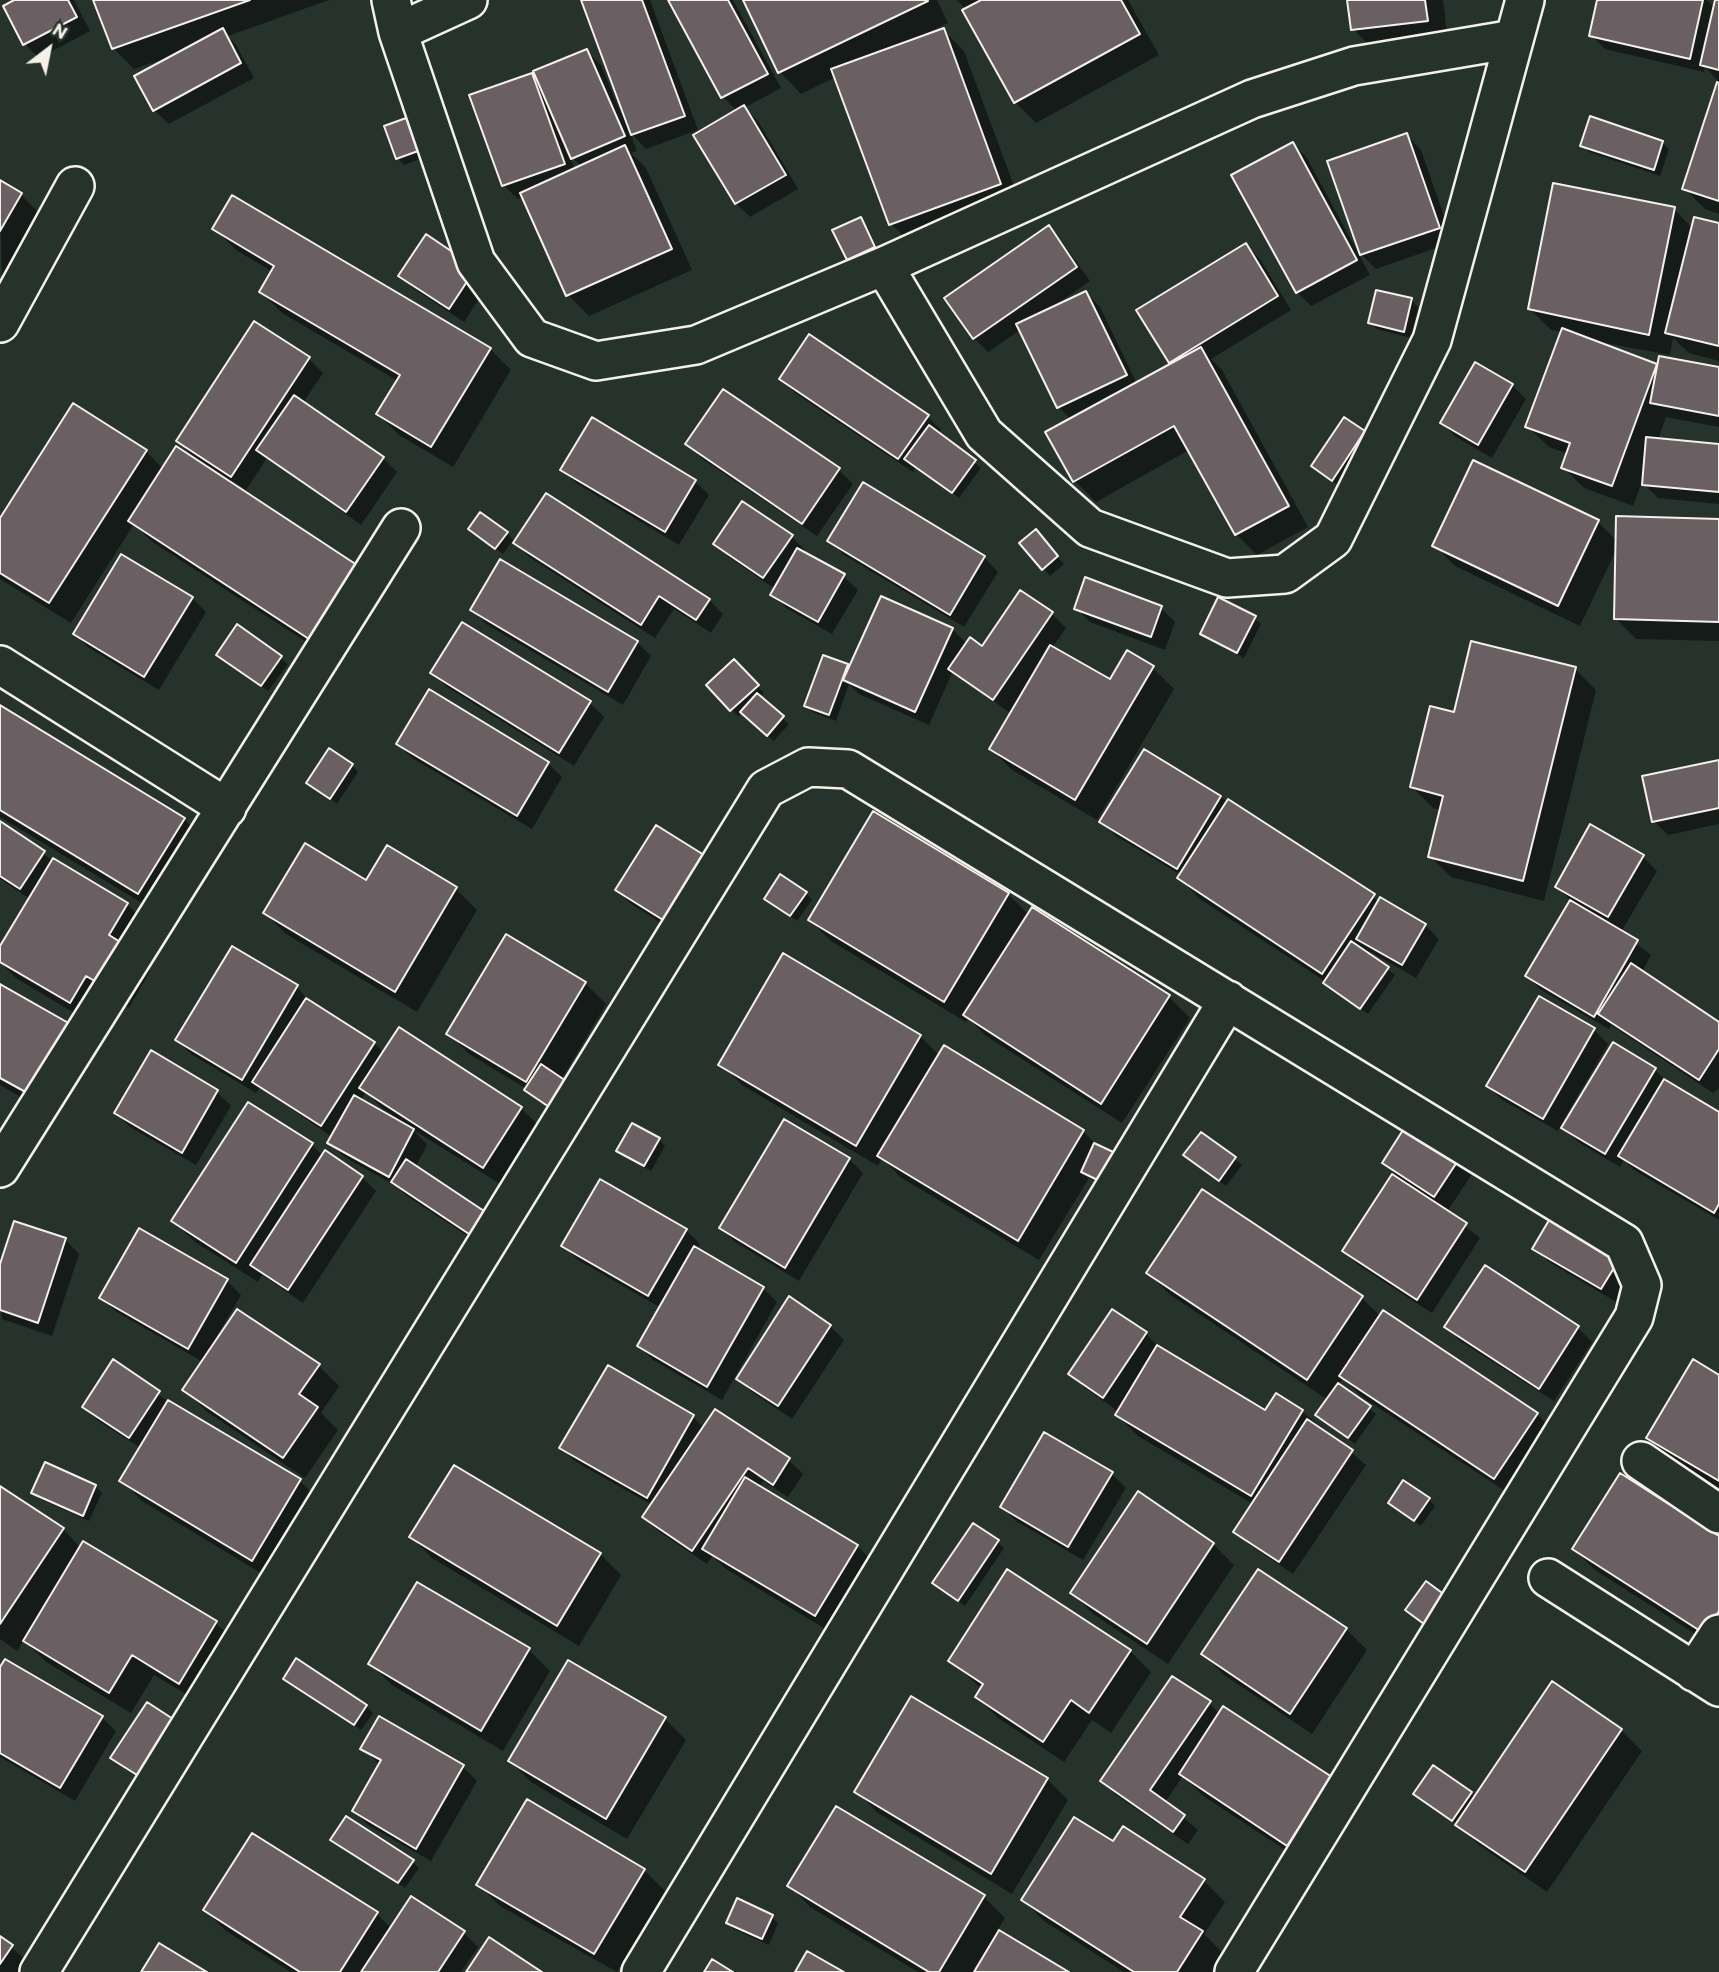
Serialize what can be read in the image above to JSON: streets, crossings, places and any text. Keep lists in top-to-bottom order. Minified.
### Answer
{"north":"top right"}
